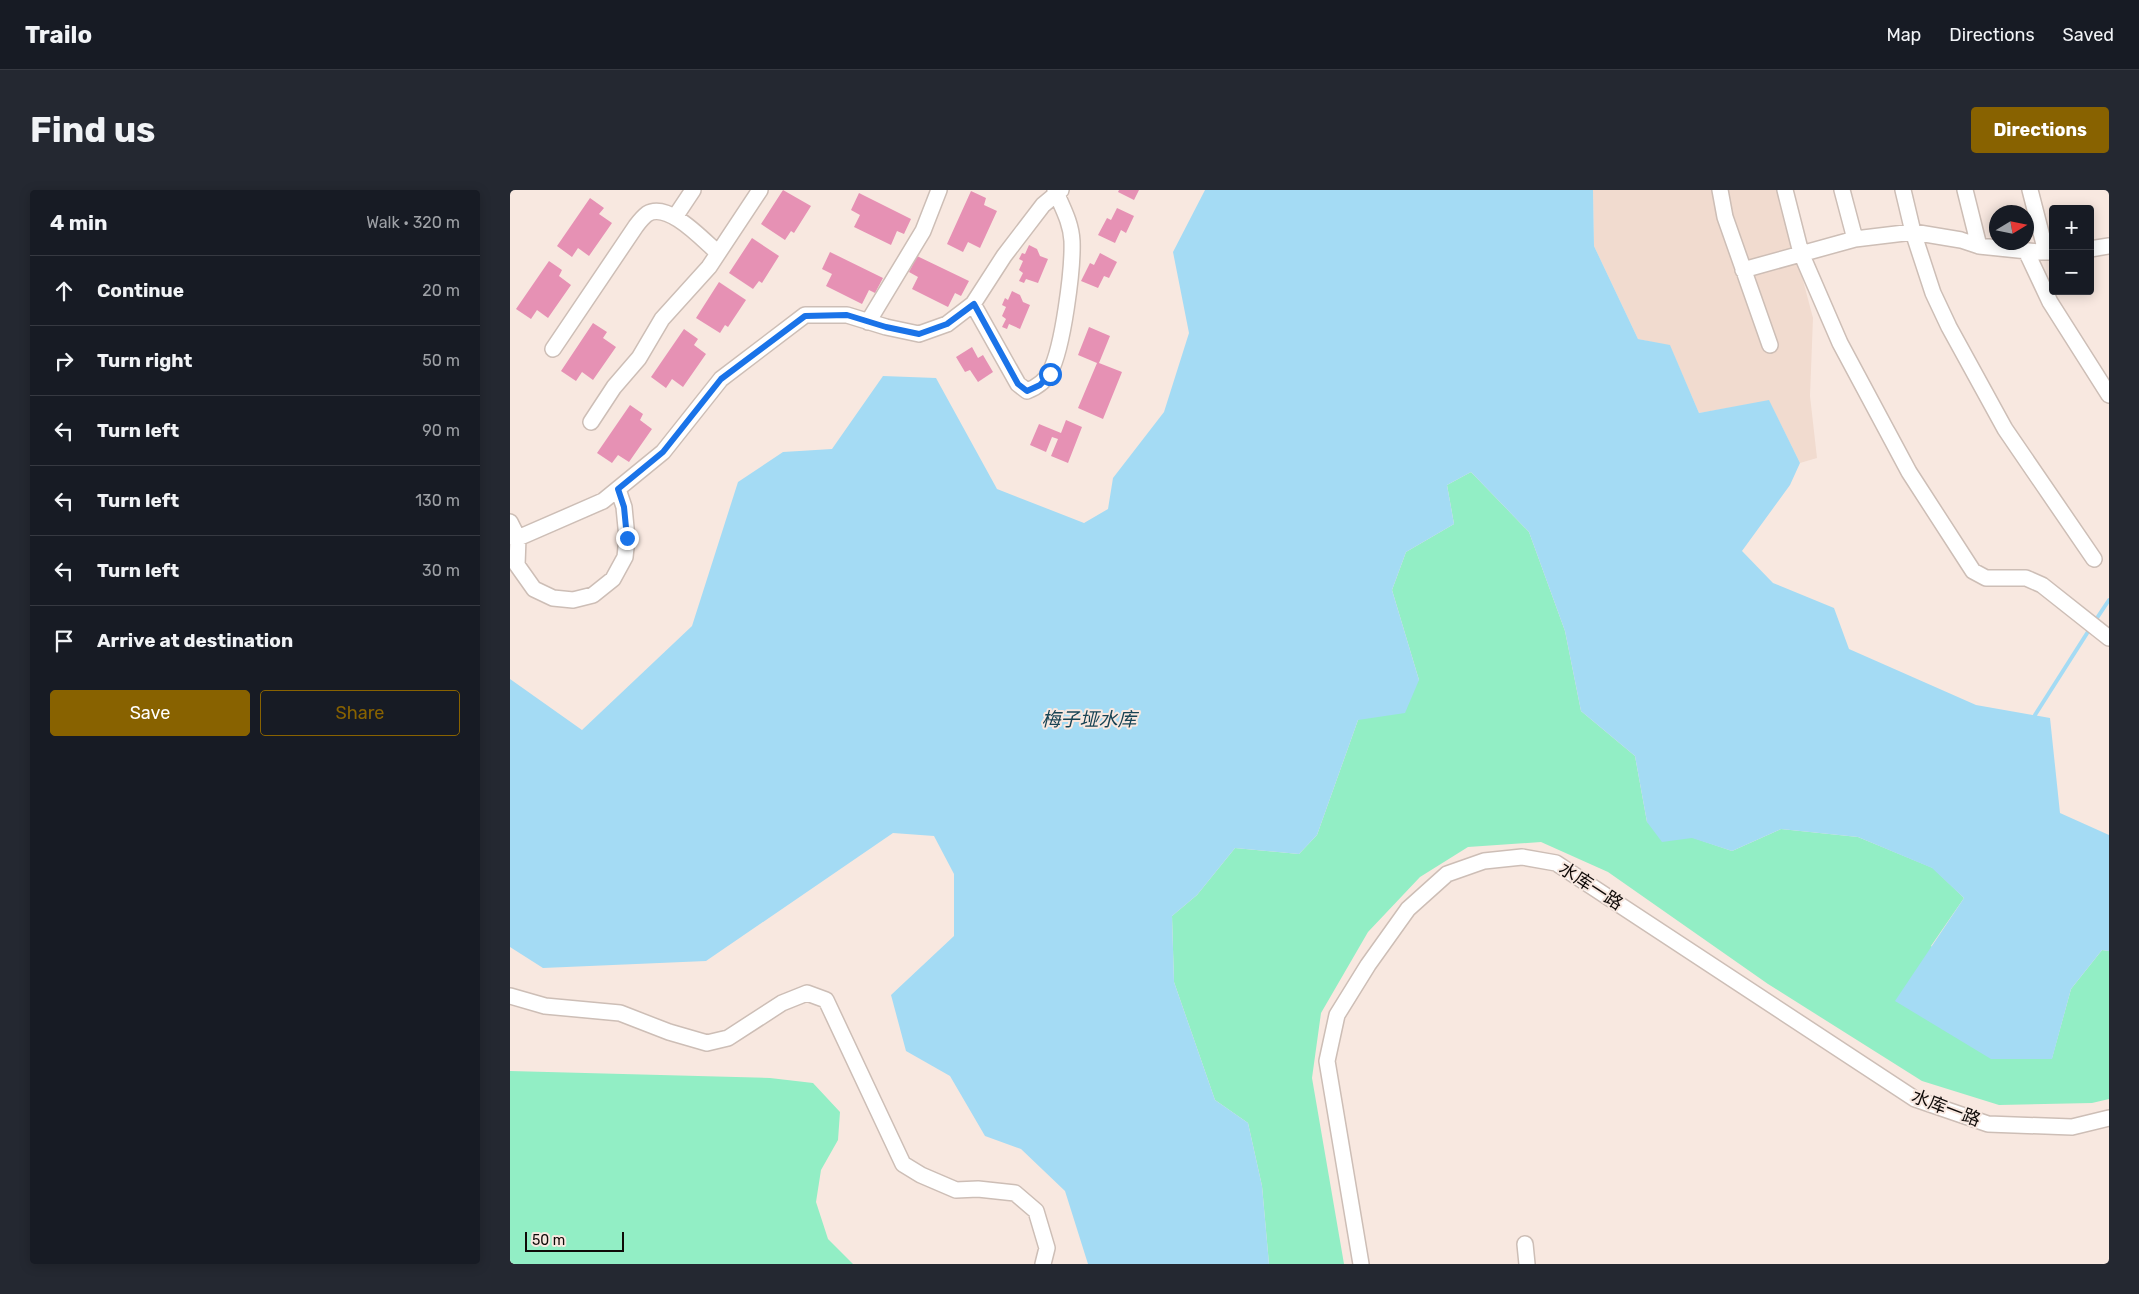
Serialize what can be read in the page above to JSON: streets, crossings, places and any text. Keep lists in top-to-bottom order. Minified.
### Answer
{"streets":{"street":["水库一路"]},"water":["梅子垭水库"],"scale_bar":"50 m","north":"right","page":{"header":"Trailo","nav":["Map","Directions","Saved"],"buttons":["Directions",["Save","Share"]],"title":"Find us","heading":["4 min","Walk · 320 m"],"map_buttons":["+","−"],"list":[["Continue","20 m"],["Turn right","50 m"],["Turn left","90 m"],["Turn left","130 m"],["Turn left","30 m"],"Arrive at destination"],"scale":"50 m"}}
